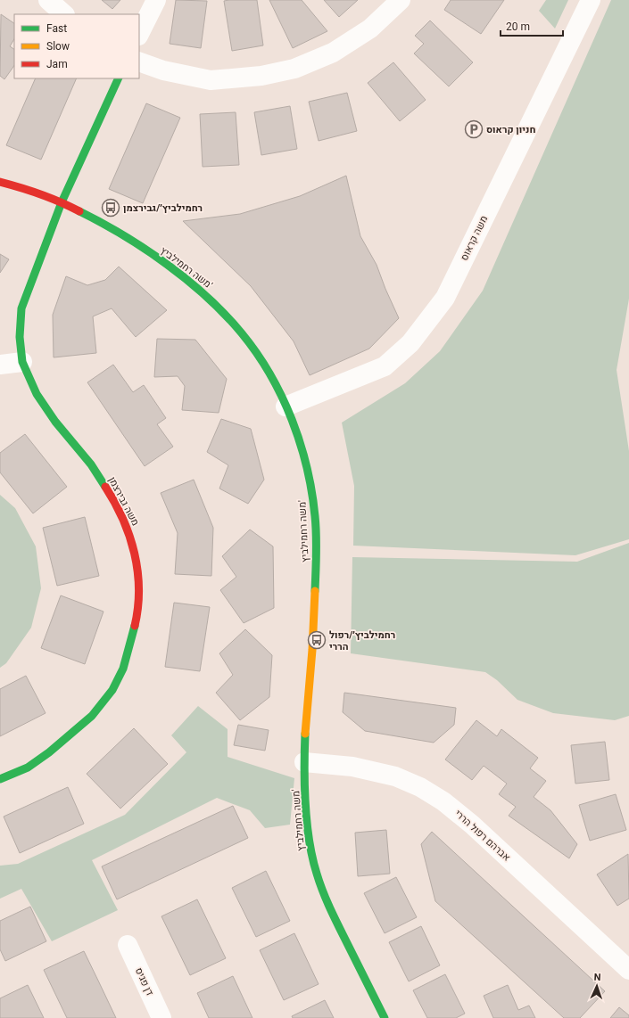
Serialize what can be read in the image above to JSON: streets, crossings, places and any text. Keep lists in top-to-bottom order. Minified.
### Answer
{"streets":{"street":["משה קראוס","משה רחמילביץ'","משה גבירצמן","אברהם רפול הררי","דן פגיס"]},"crossings":[["משה קראוס","משה רחמילביץ'"],["משה רחמילביץ'","משה גבירצמן"],["משה רחמילביץ'","אברהם רפול הררי"]],"places":{"parking":["חניון קראוס"],"bus stop":["רחמילביץ׳/גבירצמן","רחמילביץ׳/רפול הררי"]},"legend":["Fast","Slow","Jam"],"scale_bar":"20 m","north":"top"}
